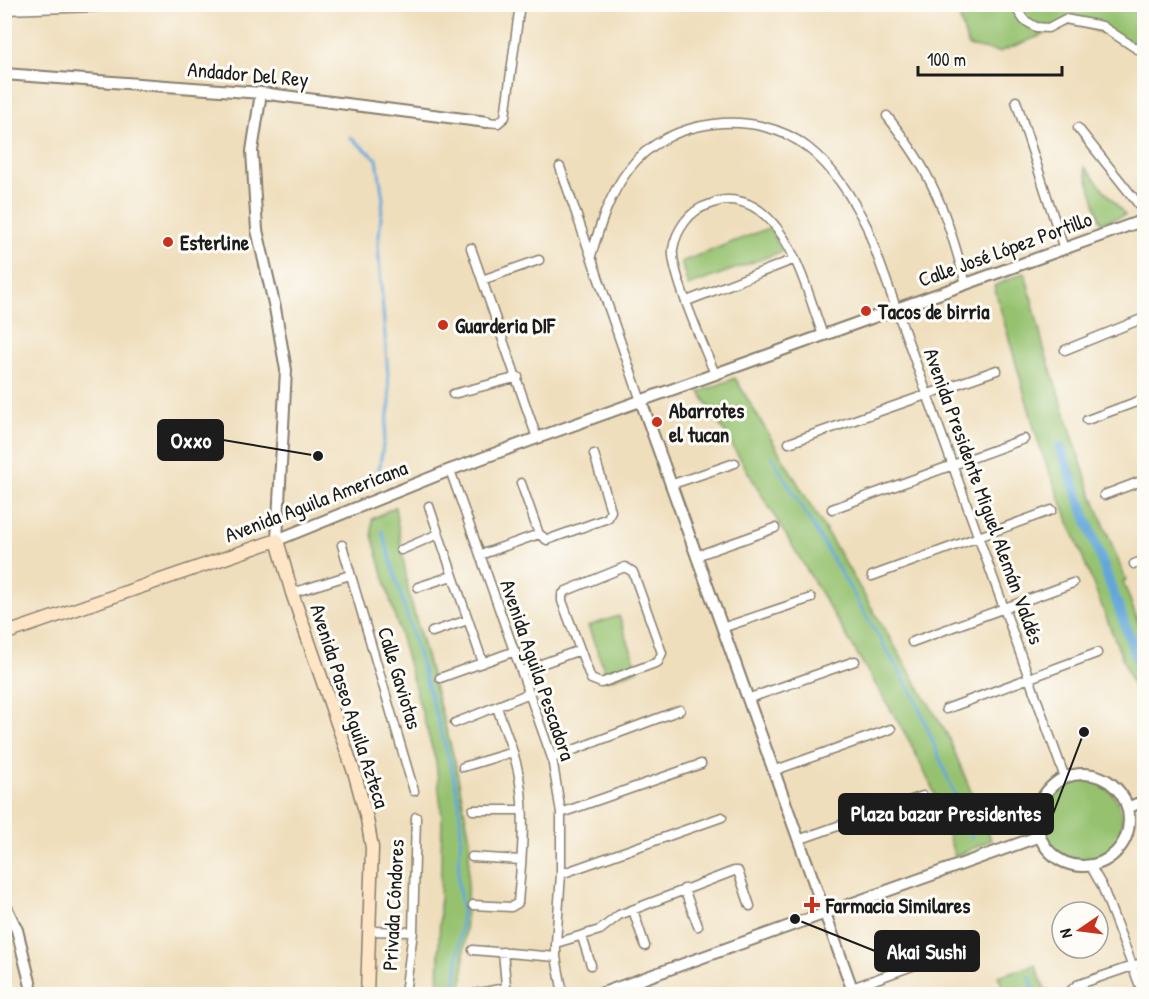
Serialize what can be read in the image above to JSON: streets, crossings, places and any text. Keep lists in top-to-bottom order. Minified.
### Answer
{"streets":{"main road":["Avenida Aguila Americana","Avenida Paseo Aguila Azteca"],"street":["Andador Del Rey","Calle José López Portillo","Avenida Presidente Miguel Alemán Valdés","Avenida Aguila Pescadora","Calle Gaviotas","Privada Cóndores"]},"crossings":[["Calle José López Portillo","Avenida Presidente Miguel Alemán Valdés"],["Calle José López Portillo","Avenida Aguila Americana"],["Avenida Aguila Americana","Avenida Aguila Pescadora"],["Avenida Aguila Americana","Avenida Paseo Aguila Azteca"]],"places":{"other":["Esterline","Tacos de birria","Guarderia DIF","Abarrotes el tucan","Oxxo","Plaza bazar Presidentes","Akai Sushi"],"health":["Farmacia Similares"]},"scale_bar":"100 m","north":"left"}
